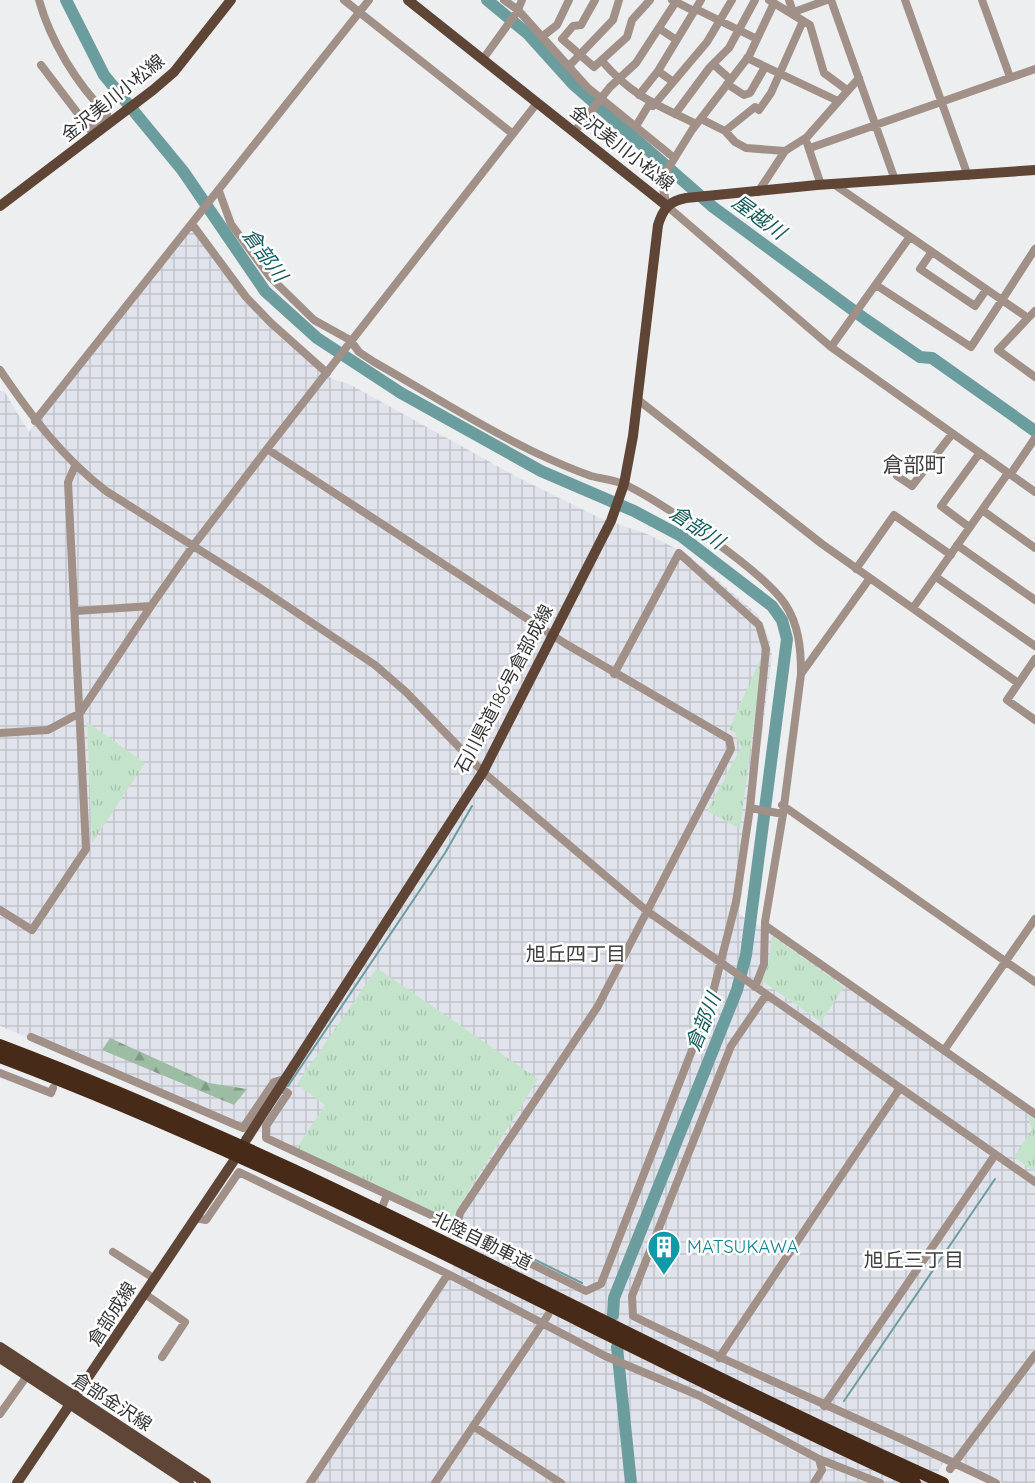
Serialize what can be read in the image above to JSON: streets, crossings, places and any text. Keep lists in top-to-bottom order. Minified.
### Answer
{"streets":{"highway":["北陸自動車道"],"main road":["金沢美川小松線","石川県道186号倉部成線","倉部成線","倉部金沢線"]},"crossings":[["金沢美川小松線","石川県道186号倉部成線"],["倉部成線","倉部金沢線"]],"districts":["倉部町","旭丘四丁目","旭丘三丁目"],"water":["屋越川","倉部川"],"places":{"building":["MATSUKAWA"]}}
